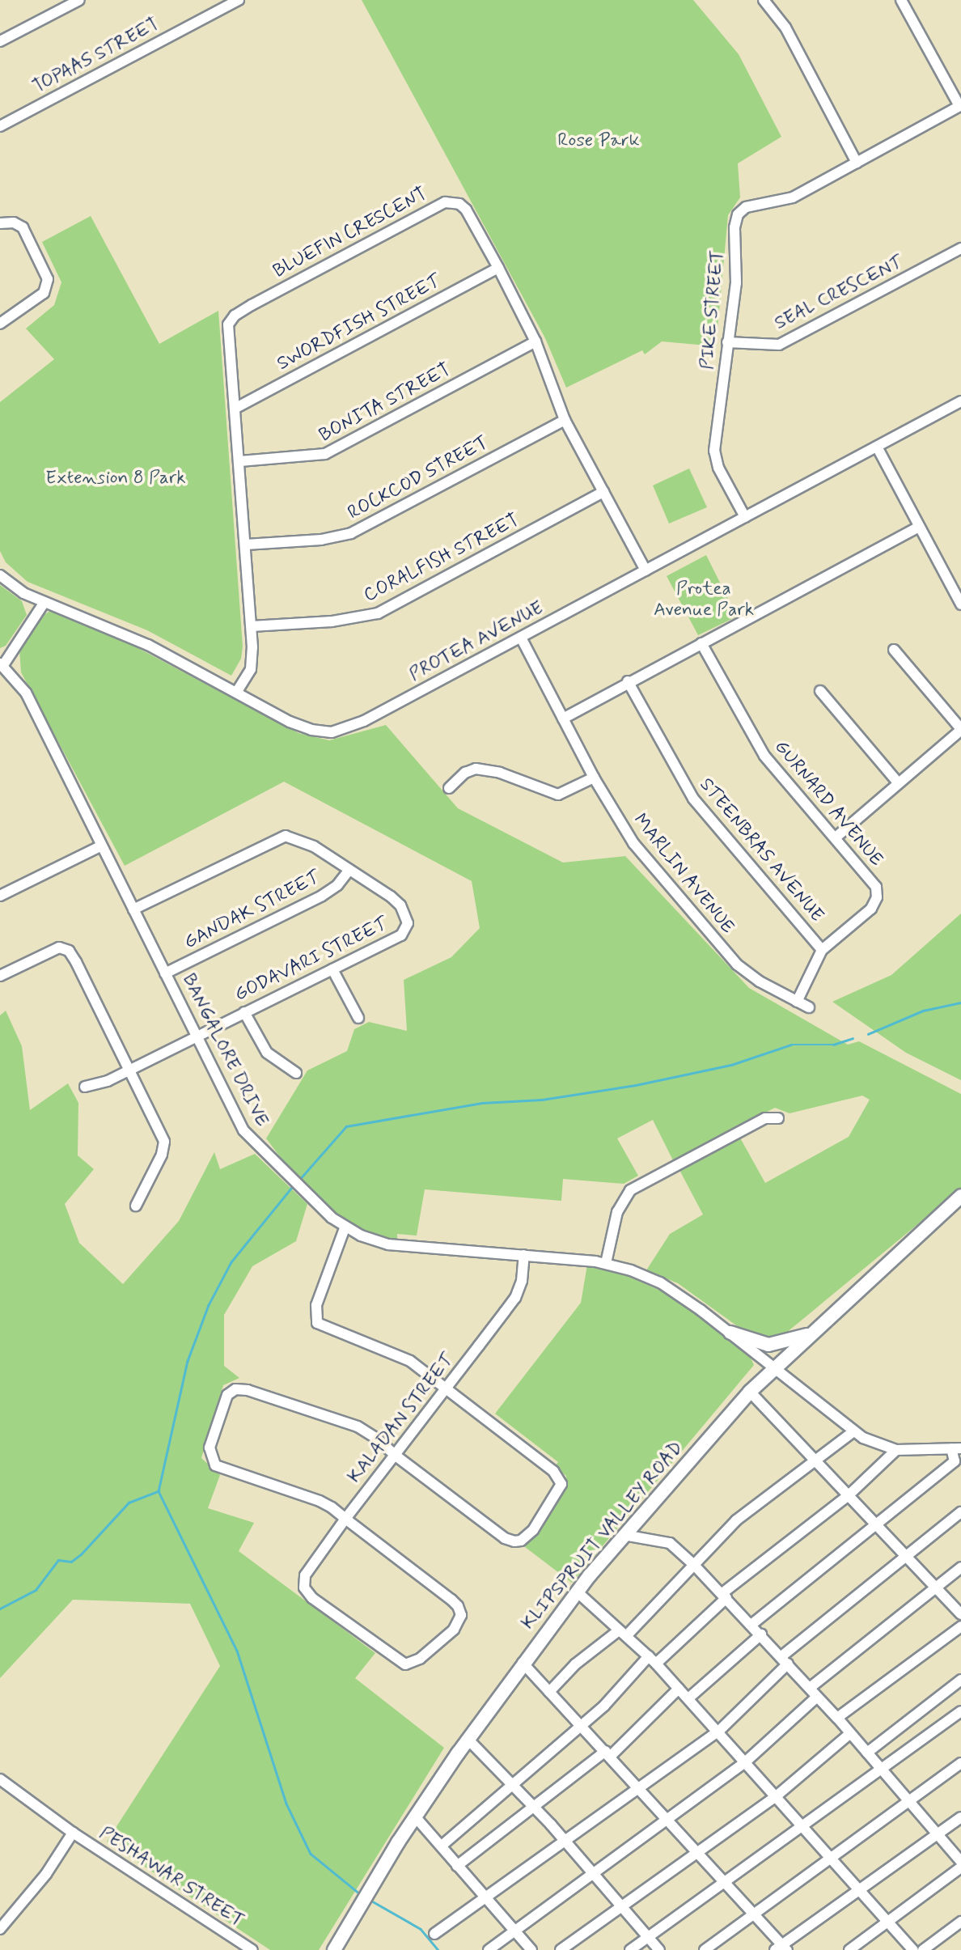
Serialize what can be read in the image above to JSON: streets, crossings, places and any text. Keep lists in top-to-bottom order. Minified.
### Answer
{"streets":{"main road":["KLIPSPRUIT VALLEY ROAD"],"street":["TOPAAS STREET","BLUEFIN CRESCENT","SEAL CRESCENT","PIKE STREET","SWORDFISH STREET","BONITA STREET","ROCKCOD STREET","CORALFISH STREET","PROTEA AVENUE","GURNARD AVENUE","STEENBRAS AVENUE","MARLIN AVENUE","GANDAK STREET","GODAVARI STREET","BANGALORE DRIVE","KALADAN STREET","PESHAWAR STREET"]},"crossings":[["BLUEFIN CRESCENT","SWORDFISH STREET"],["BLUEFIN CRESCENT","BONITA STREET"],["BLUEFIN CRESCENT","ROCKCOD STREET"],["BLUEFIN CRESCENT","CORALFISH STREET"],["BLUEFIN CRESCENT","PROTEA AVENUE"],["SEAL CRESCENT","PIKE STREET"],["PIKE STREET","PROTEA AVENUE"],["PROTEA AVENUE","MARLIN AVENUE"],["GURNARD AVENUE","STEENBRAS AVENUE"],["GURNARD AVENUE","MARLIN AVENUE"],["GANDAK STREET","GODAVARI STREET"],["GANDAK STREET","BANGALORE DRIVE"],["GODAVARI STREET","BANGALORE DRIVE"],["BANGALORE DRIVE","KALADAN STREET"],["BANGALORE DRIVE","KLIPSPRUIT VALLEY ROAD"]],"parks":["Rose Park","Extension 8 Park","Protea Avenue Park"]}
